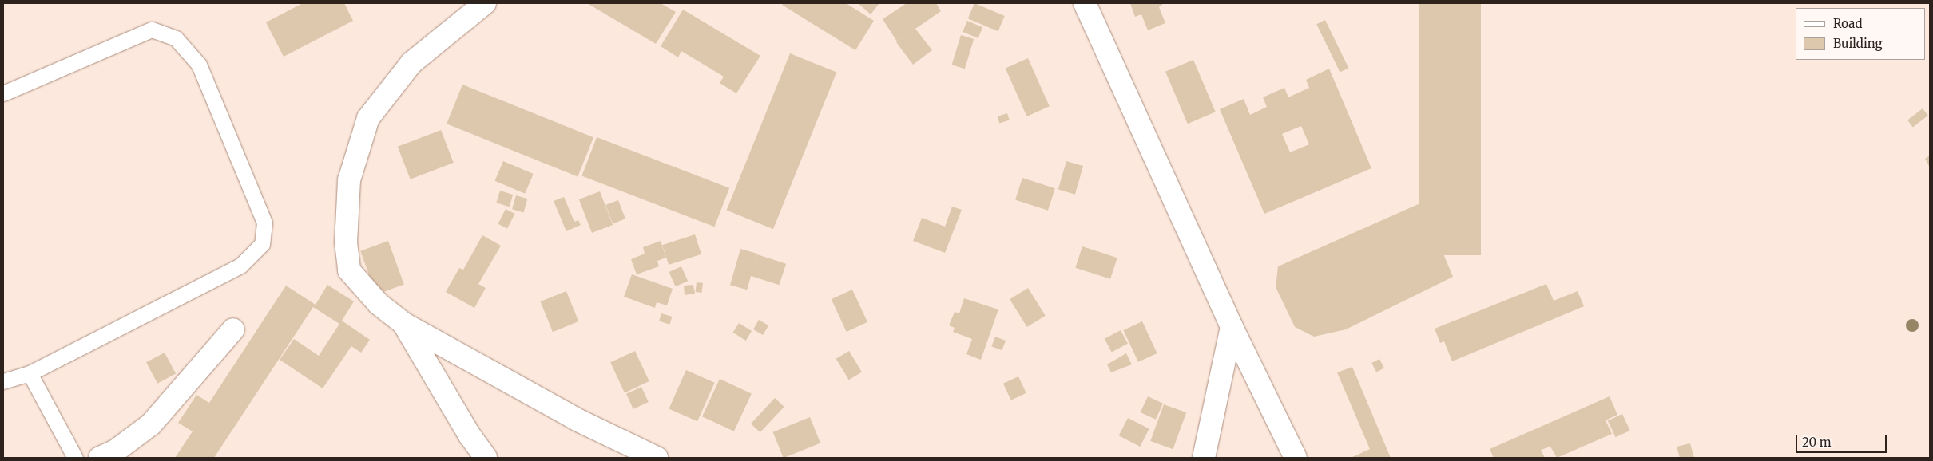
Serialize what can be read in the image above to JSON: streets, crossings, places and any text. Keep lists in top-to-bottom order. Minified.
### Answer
{"legend":["Road","Building"],"scale_bar":"20 m"}
